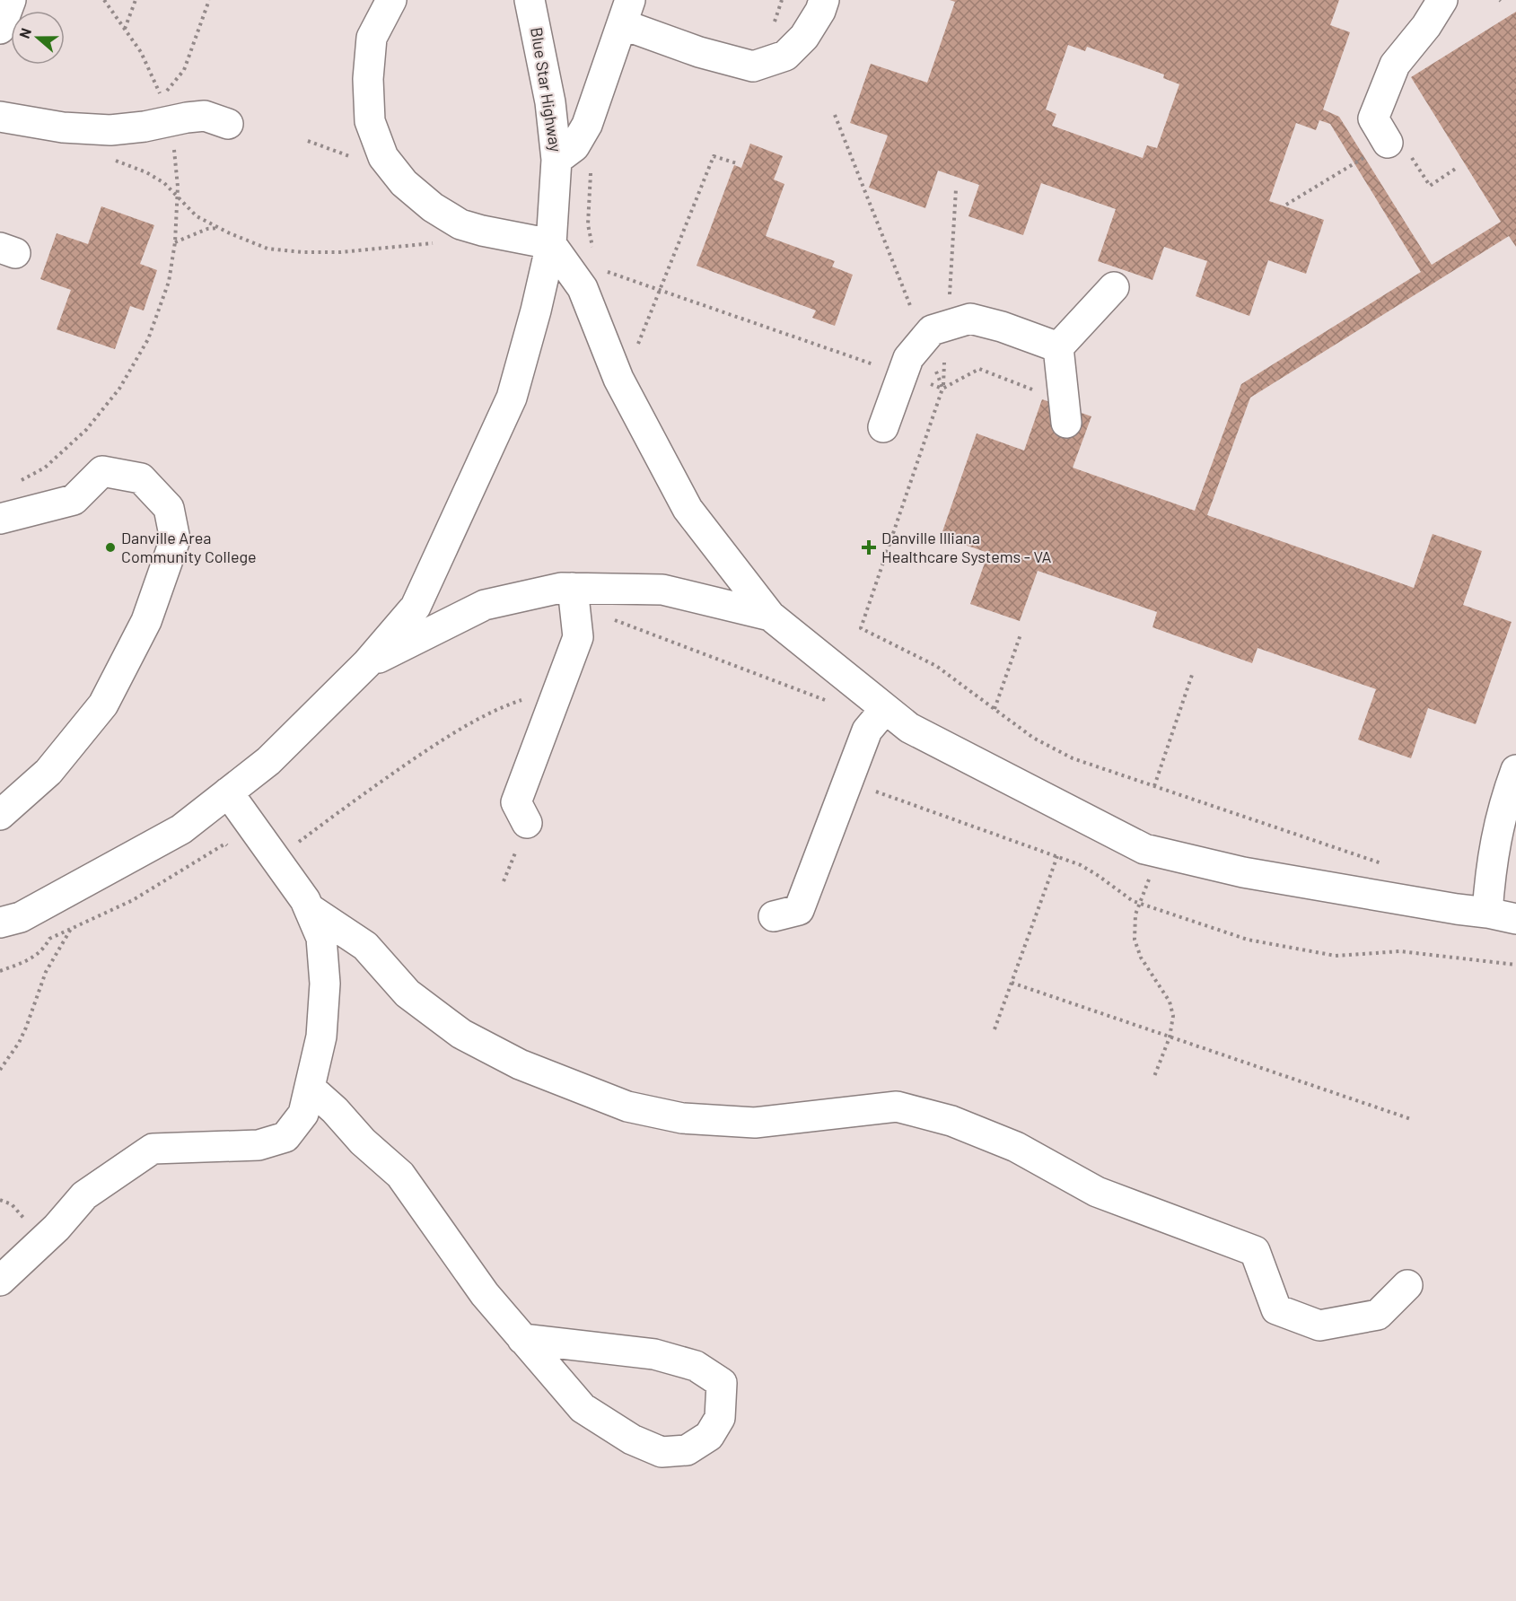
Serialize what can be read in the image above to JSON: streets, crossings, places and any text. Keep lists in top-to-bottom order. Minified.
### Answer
{"streets":{"street":["Blue Star Highway"]},"places":{"other":["Danville Area Community College"],"health":["Danville Illiana Healthcare Systems - VA"]},"north":"left"}
